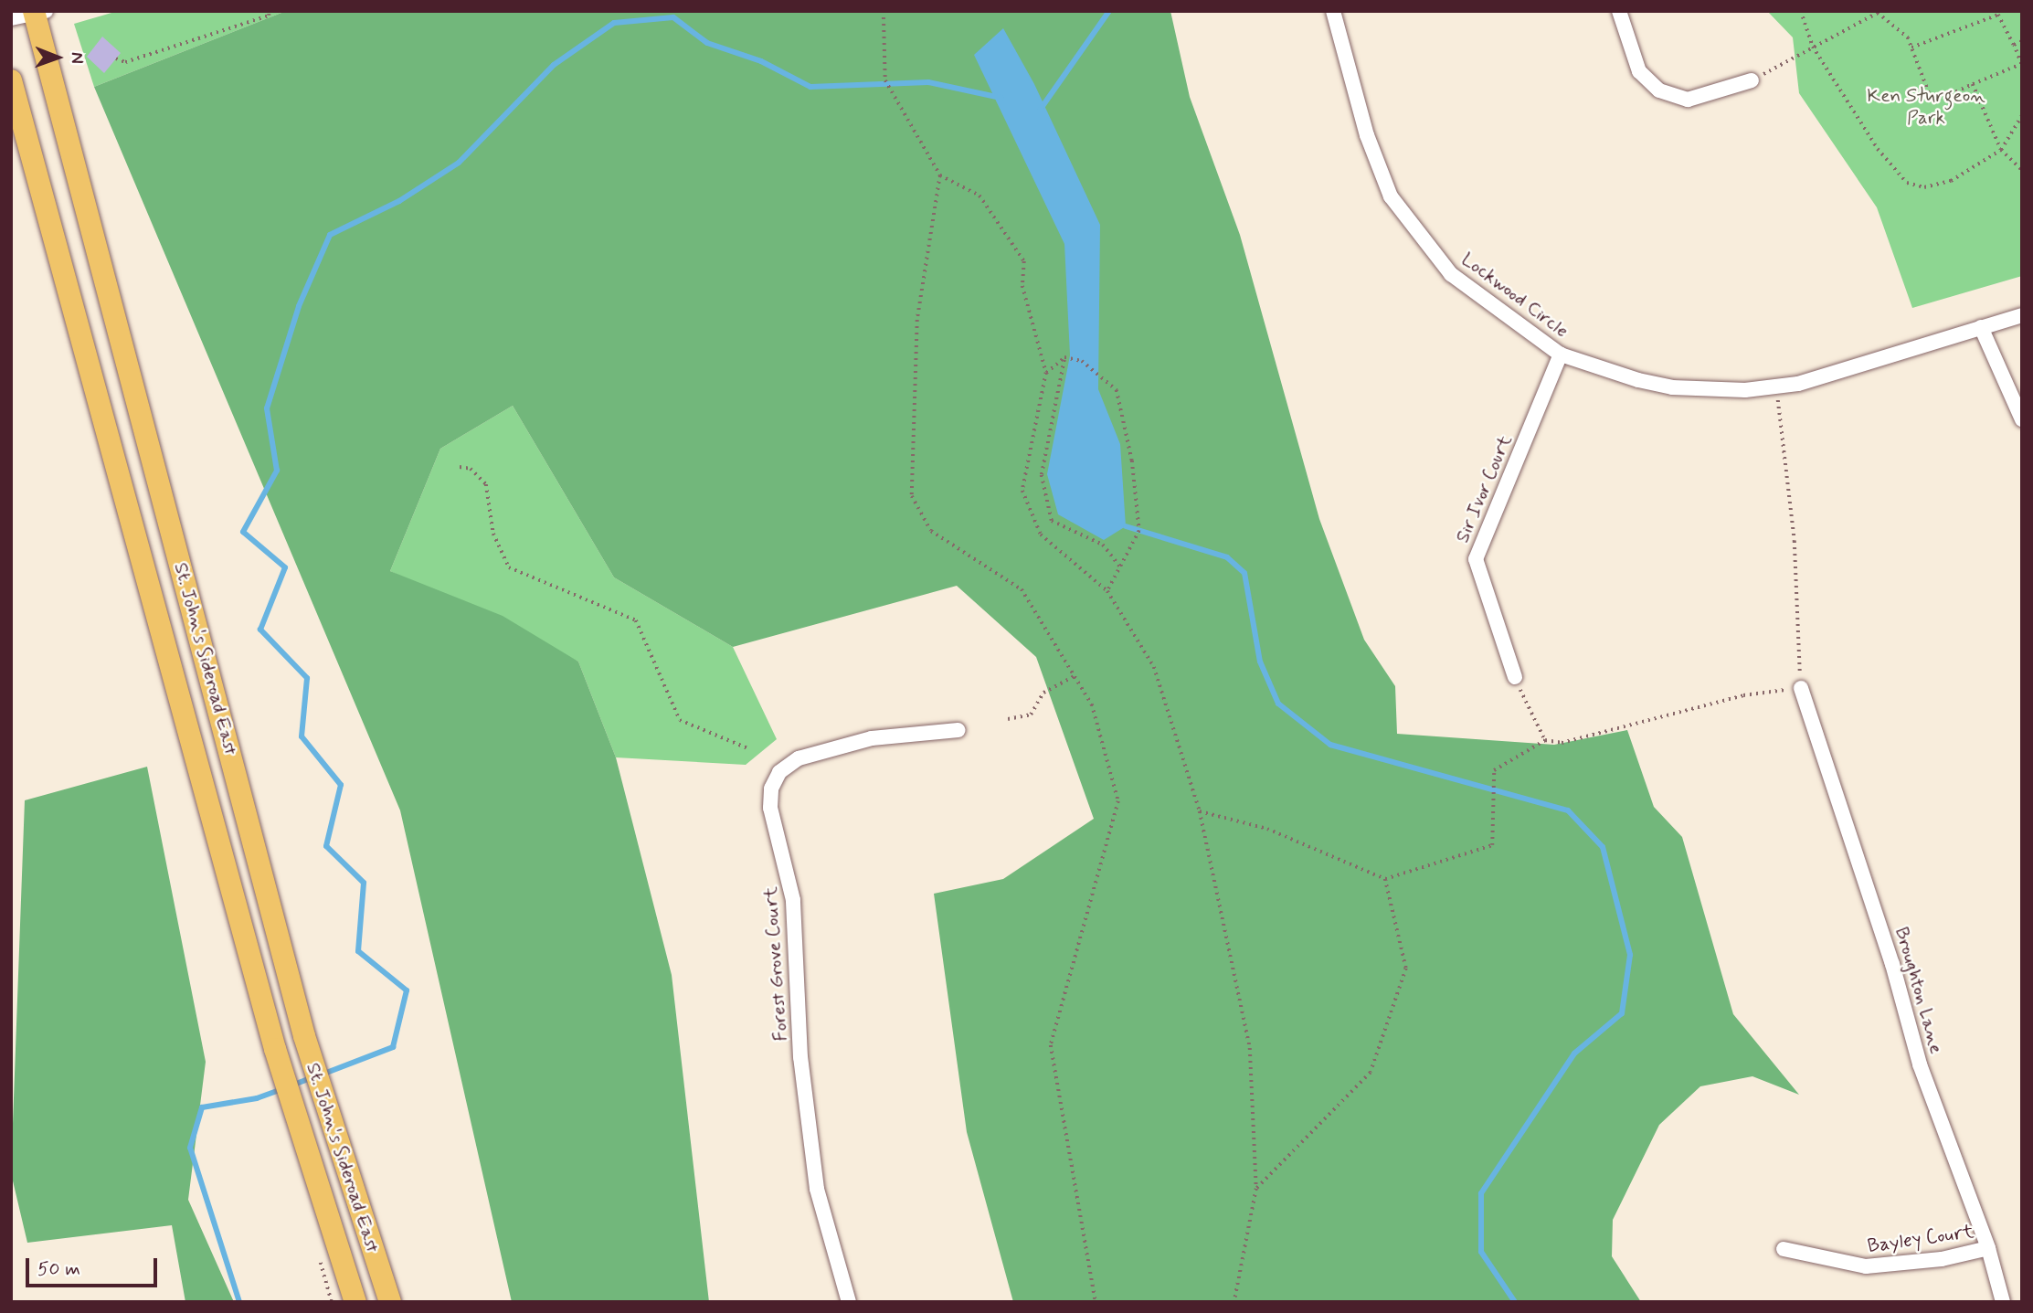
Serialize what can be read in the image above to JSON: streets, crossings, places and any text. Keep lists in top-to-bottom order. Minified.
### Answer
{"streets":{"main road":["St. John's Sideroad East"],"street":["Lockwood Circle","Sir Ivor Court","Forest Grove Court","Broughton Lane","Bayley Court"]},"crossings":[["Lockwood Circle","Sir Ivor Court"],["Broughton Lane","Bayley Court"]],"parks":["Ken Sturgeon Park"],"scale_bar":"50 m","north":"right"}
